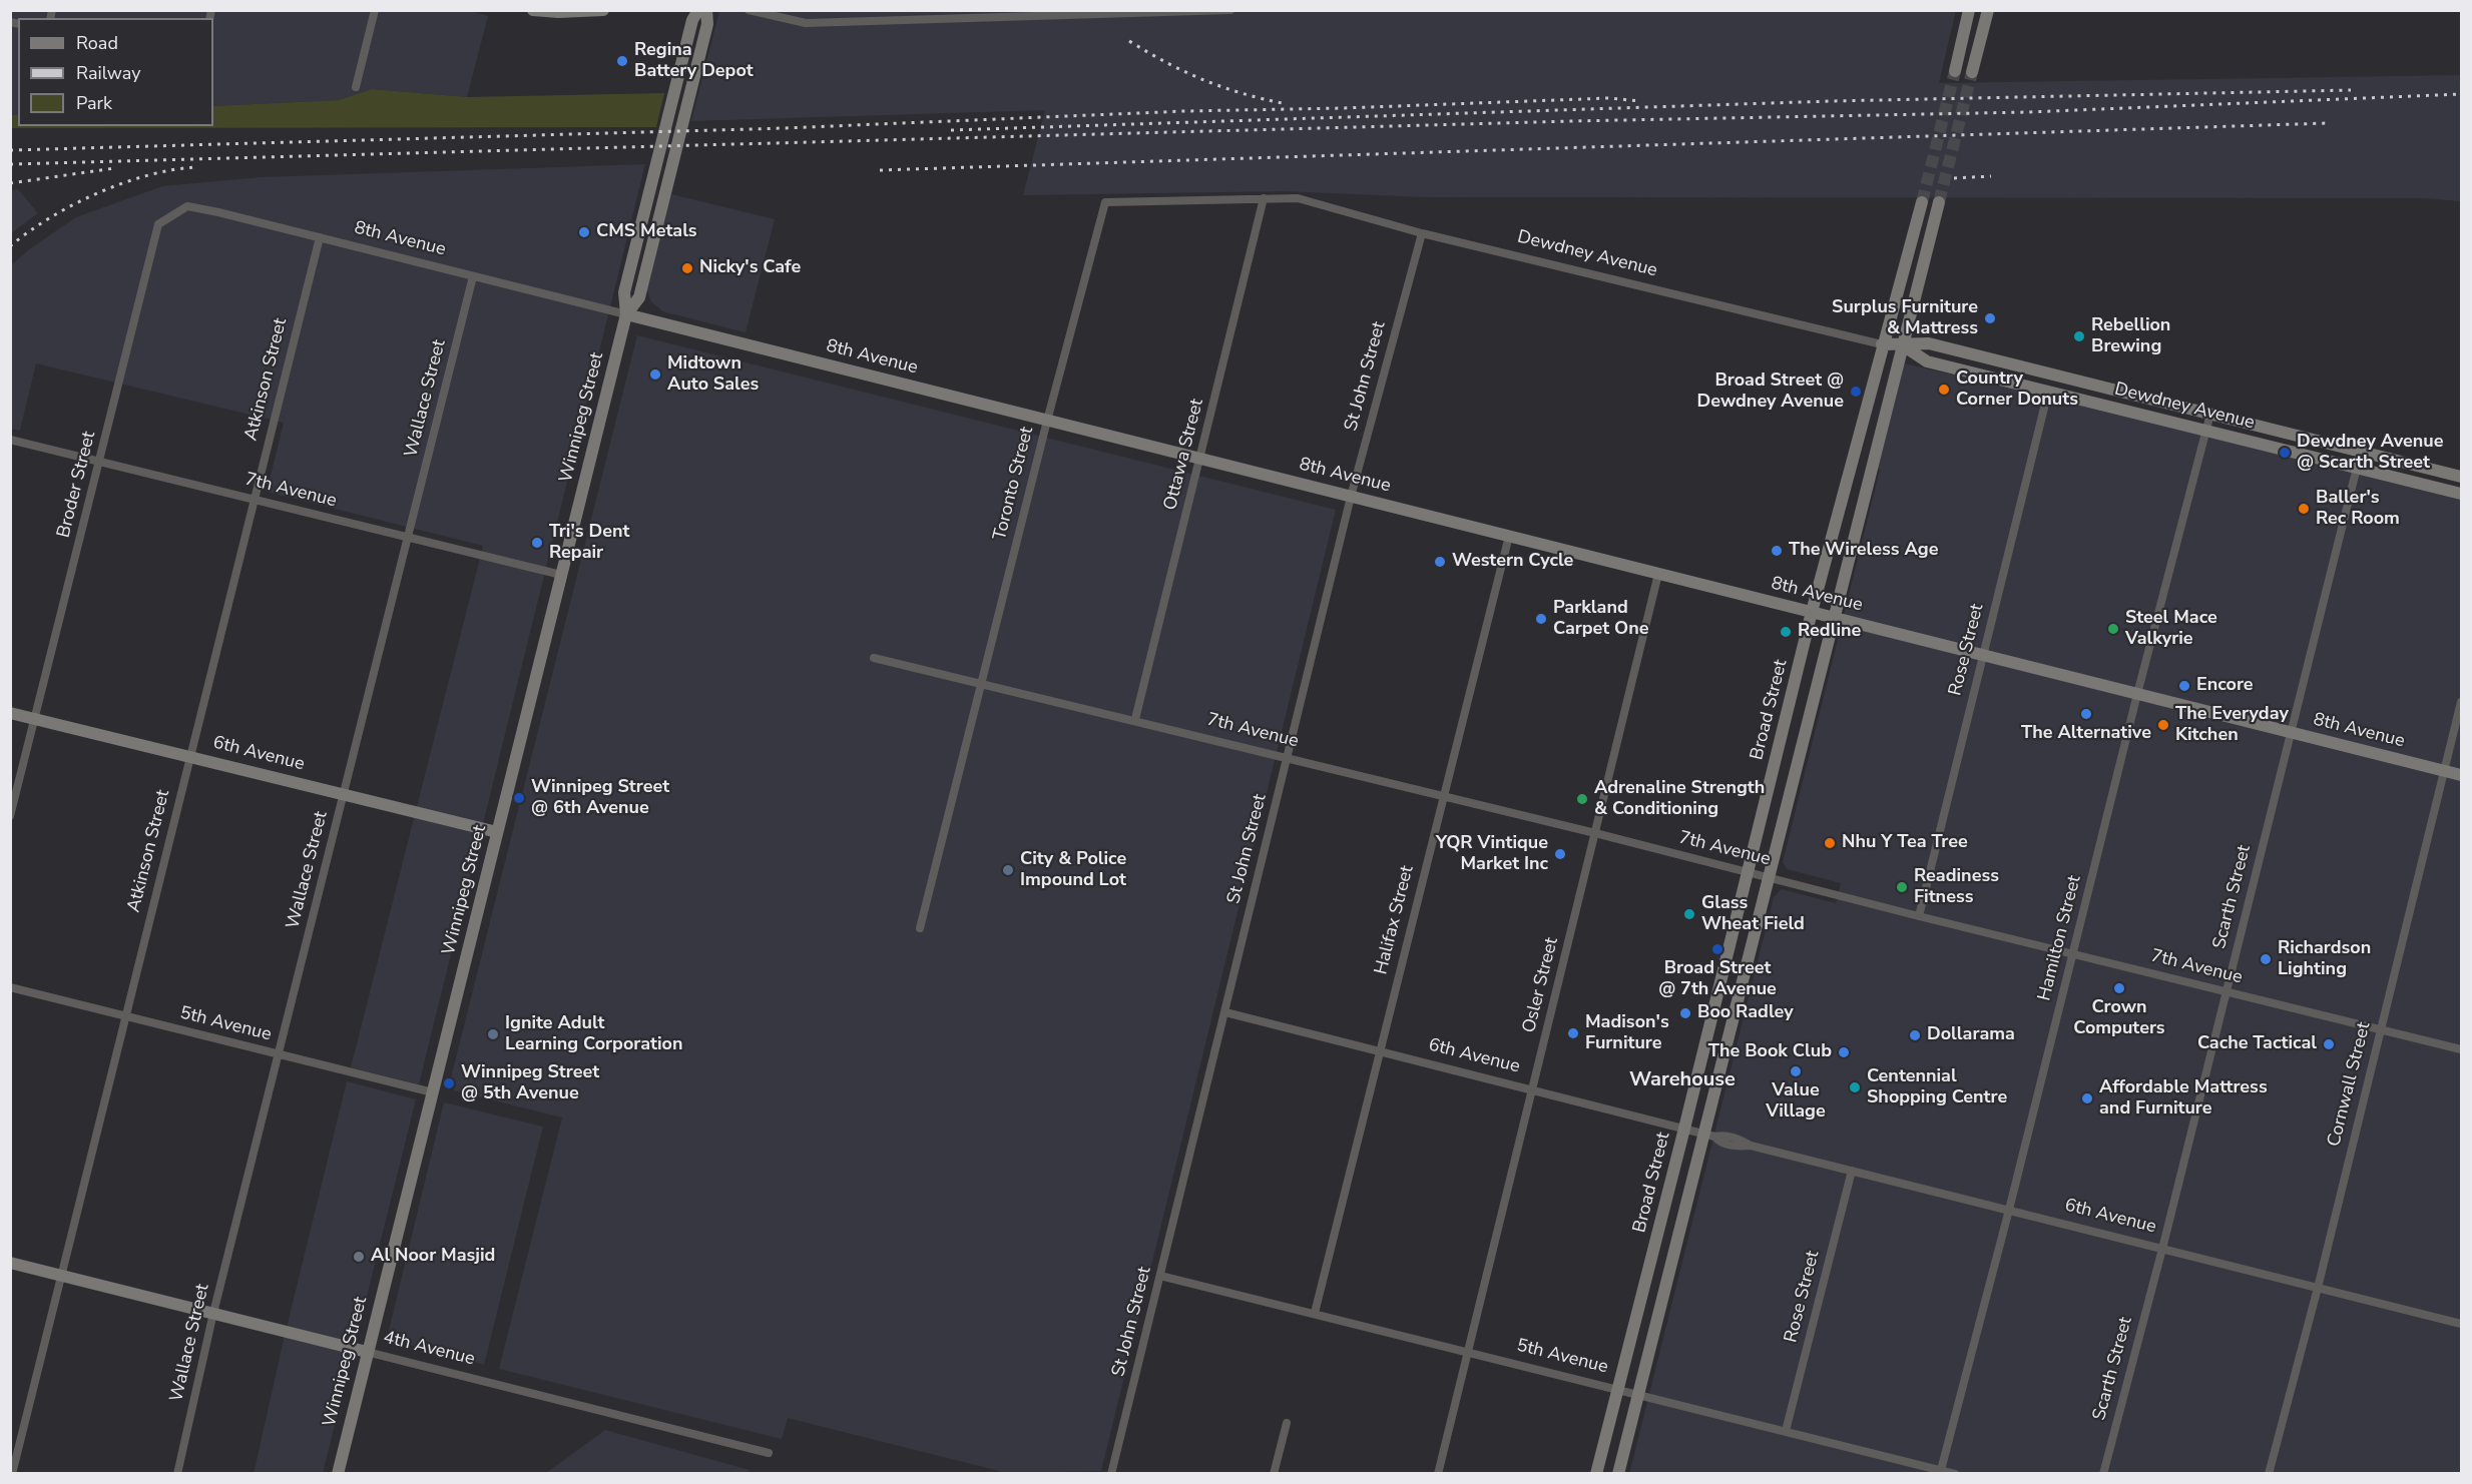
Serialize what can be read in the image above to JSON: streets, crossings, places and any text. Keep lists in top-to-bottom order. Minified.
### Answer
{"streets":{"main road":["8th Avenue","Dewdney Avenue","Winnipeg Street","Broad Street","6th Avenue","4th Avenue"],"street":["St John Street","Atkinson Street","Wallace Street","Ottawa Street","Toronto Street","Broder Street","7th Avenue","Rose Street","Scarth Street","Halifax Street","Hamilton Street","Osler Street","5th Avenue","Cornwall Street"]},"crossings":[["8th Avenue","St John Street"],["8th Avenue","Atkinson Street"],["8th Avenue","Wallace Street"],["8th Avenue","Winnipeg Street"],["8th Avenue","Ottawa Street"],["8th Avenue","Toronto Street"],["8th Avenue","Broder Street"],["8th Avenue","Rose Street"],["8th Avenue","Broad Street"],["8th Avenue","Scarth Street"],["8th Avenue","Halifax Street"],["8th Avenue","Hamilton Street"],["8th Avenue","Osler Street"],["8th Avenue","Cornwall Street"],["Dewdney Avenue","St John Street"],["Dewdney Avenue","Ottawa Street"],["Dewdney Avenue","Toronto Street"],["Dewdney Avenue","Rose Street"],["Dewdney Avenue","Broad Street"],["Dewdney Avenue","Scarth Street"],["Dewdney Avenue","Hamilton Street"],["St John Street","7th Avenue"],["St John Street","6th Avenue"],["St John Street","5th Avenue"],["Atkinson Street","7th Avenue"],["Atkinson Street","6th Avenue"],["Atkinson Street","5th Avenue"],["Atkinson Street","4th Avenue"],["Wallace Street","7th Avenue"],["Wallace Street","6th Avenue"],["Wallace Street","5th Avenue"],["Wallace Street","4th Avenue"],["Winnipeg Street","7th Avenue"],["Winnipeg Street","6th Avenue"],["Winnipeg Street","5th Avenue"],["Winnipeg Street","4th Avenue"],["Ottawa Street","Toronto Street"],["Ottawa Street","7th Avenue"],["Toronto Street","7th Avenue"],["Broder Street","7th Avenue"],["Broder Street","6th Avenue"],["7th Avenue","Rose Street"],["7th Avenue","Broad Street"],["7th Avenue","Scarth Street"],["7th Avenue","Halifax Street"],["7th Avenue","Hamilton Street"],["7th Avenue","Osler Street"],["7th Avenue","Cornwall Street"],["Rose Street","6th Avenue"],["Rose Street","5th Avenue"],["Broad Street","6th Avenue"],["Broad Street","5th Avenue"],["6th Avenue","Scarth Street"],["6th Avenue","Halifax Street"],["6th Avenue","Hamilton Street"],["6th Avenue","Osler Street"],["6th Avenue","Cornwall Street"],["Halifax Street","5th Avenue"],["Hamilton Street","5th Avenue"],["Osler Street","5th Avenue"]],"districts":["Warehouse"],"places":["Regina Battery Depot","CMS Metals","Nicky's Cafe","Surplus Furniture & Mattress","Rebellion Brewing","Midtown Auto Sales","Country Corner Donuts","Broad Street @ Dewdney Avenue","Dewdney Avenue @ Scarth Street","Baller's Rec Room","Tri's Dent Repair","The Wireless Age","Western Cycle","Parkland Carpet One","Steel Mace Valkyrie","Redline","Encore","The Alternative","The Everyday Kitchen","Winnipeg Street @ 6th Avenue","Adrenaline Strength & Conditioning","Nhu Y Tea Tree","YQR Vintique Market Inc","City & Police Impound Lot","Readiness Fitness","Glass Wheat Field","Broad Street @ 7th Avenue","Richardson Lighting","Crown Computers","Boo Radley","Madison's Furniture","Ignite Adult Learning Corporation","Dollarama","Cache Tactical","The Book Club","Value Village","Winnipeg Street @ 5th Avenue","Centennial Shopping Centre","Affordable Mattress and Furniture","Al Noor Masjid"],"legend":["Road","Railway","Park"]}
